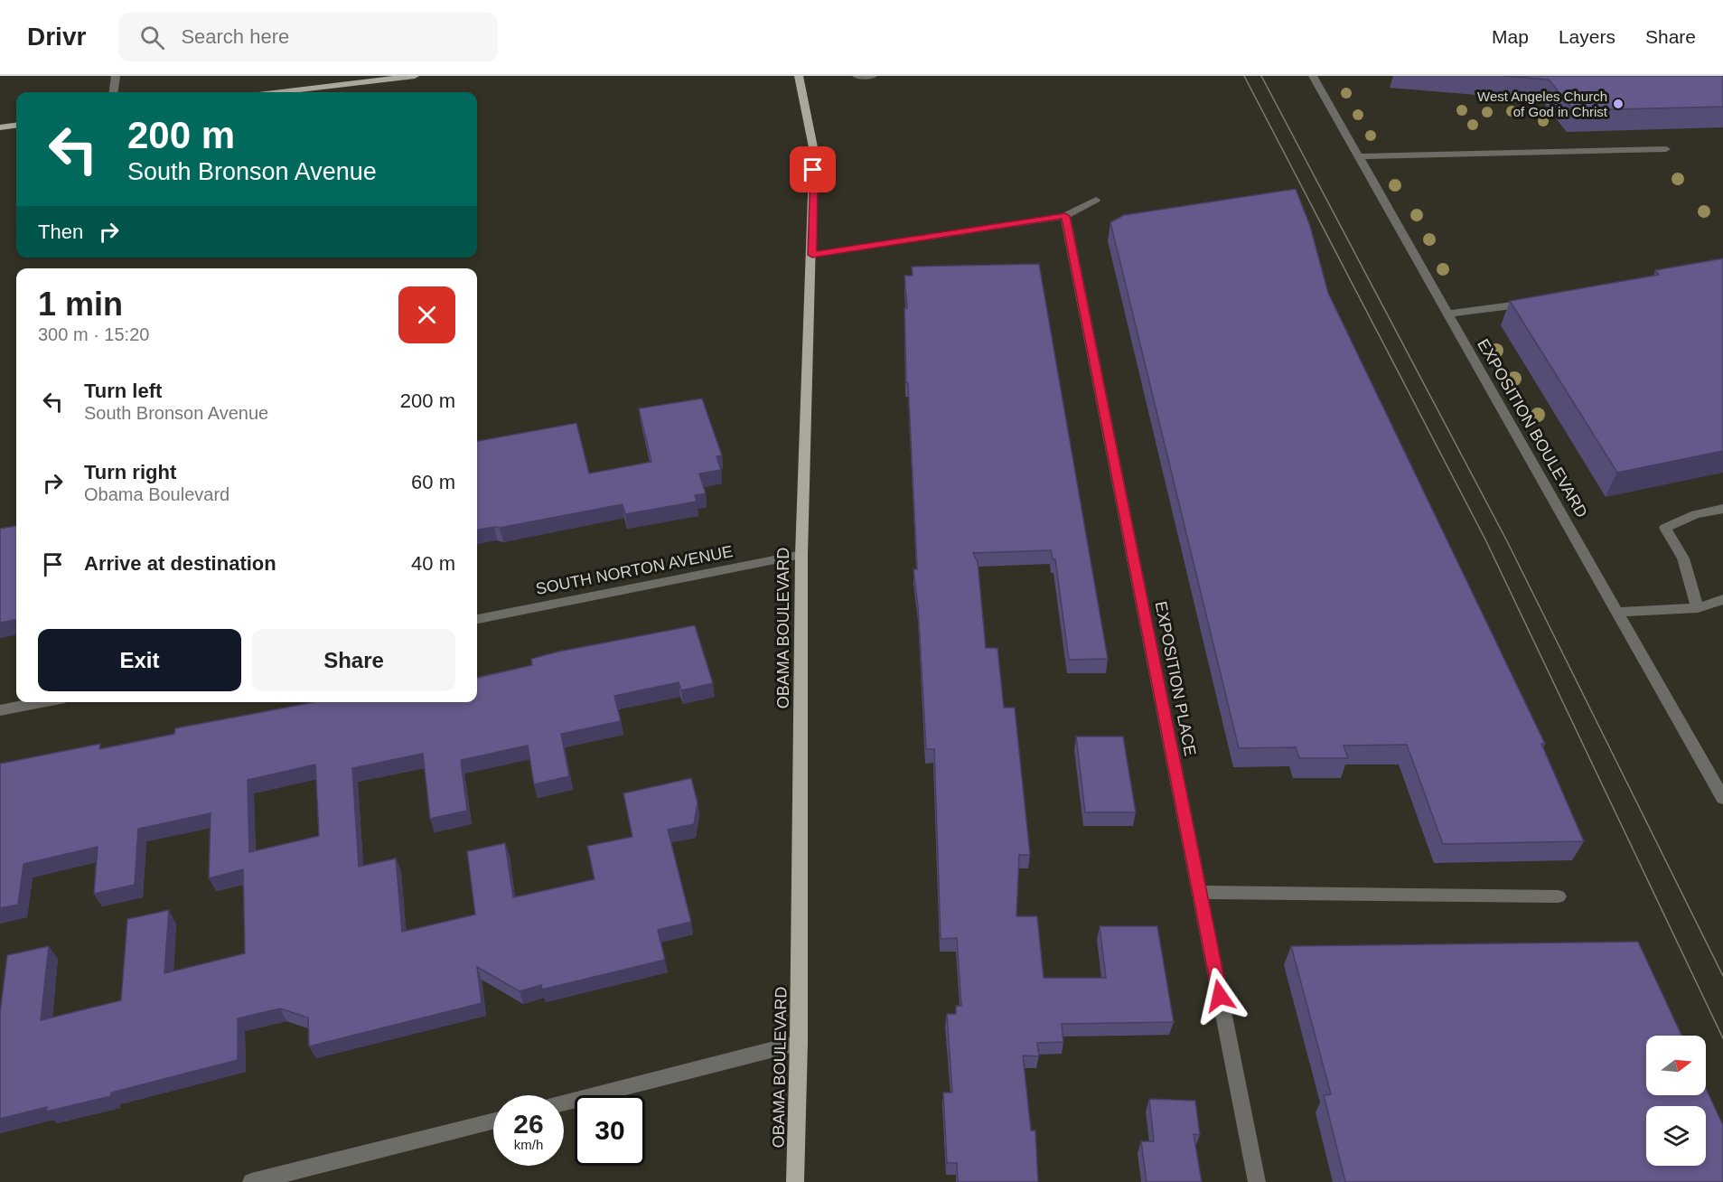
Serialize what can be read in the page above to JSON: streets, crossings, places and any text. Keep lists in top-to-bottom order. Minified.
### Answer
{"streets":{"main road":["OBAMA BOULEVARD"],"street":["EXPOSITION BOULEVARD","SOUTH NORTON AVENUE","EXPOSITION PLACE"]},"crossings":[["SOUTH NORTON AVENUE","OBAMA BOULEVARD"]],"places":["West Angeles Church of God in Christ"],"north":"right","page":{"header":"Drivr","search":"Search here","nav":["Map","Layers","Share"],"turn":["200 m","South Bronson Avenue"],"then":"Then","heading":["1 min","300 m · 15:20"],"list":[{"name":"Turn left","note":"South Bronson Avenue","value":"200 m"},{"name":"Turn right","note":"Obama Boulevard","value":"60 m"},{"name":"Arrive at destination","value":"40 m"}],"buttons":["Exit","Share"],"speed":"26 km/h","limit":"30"}}
